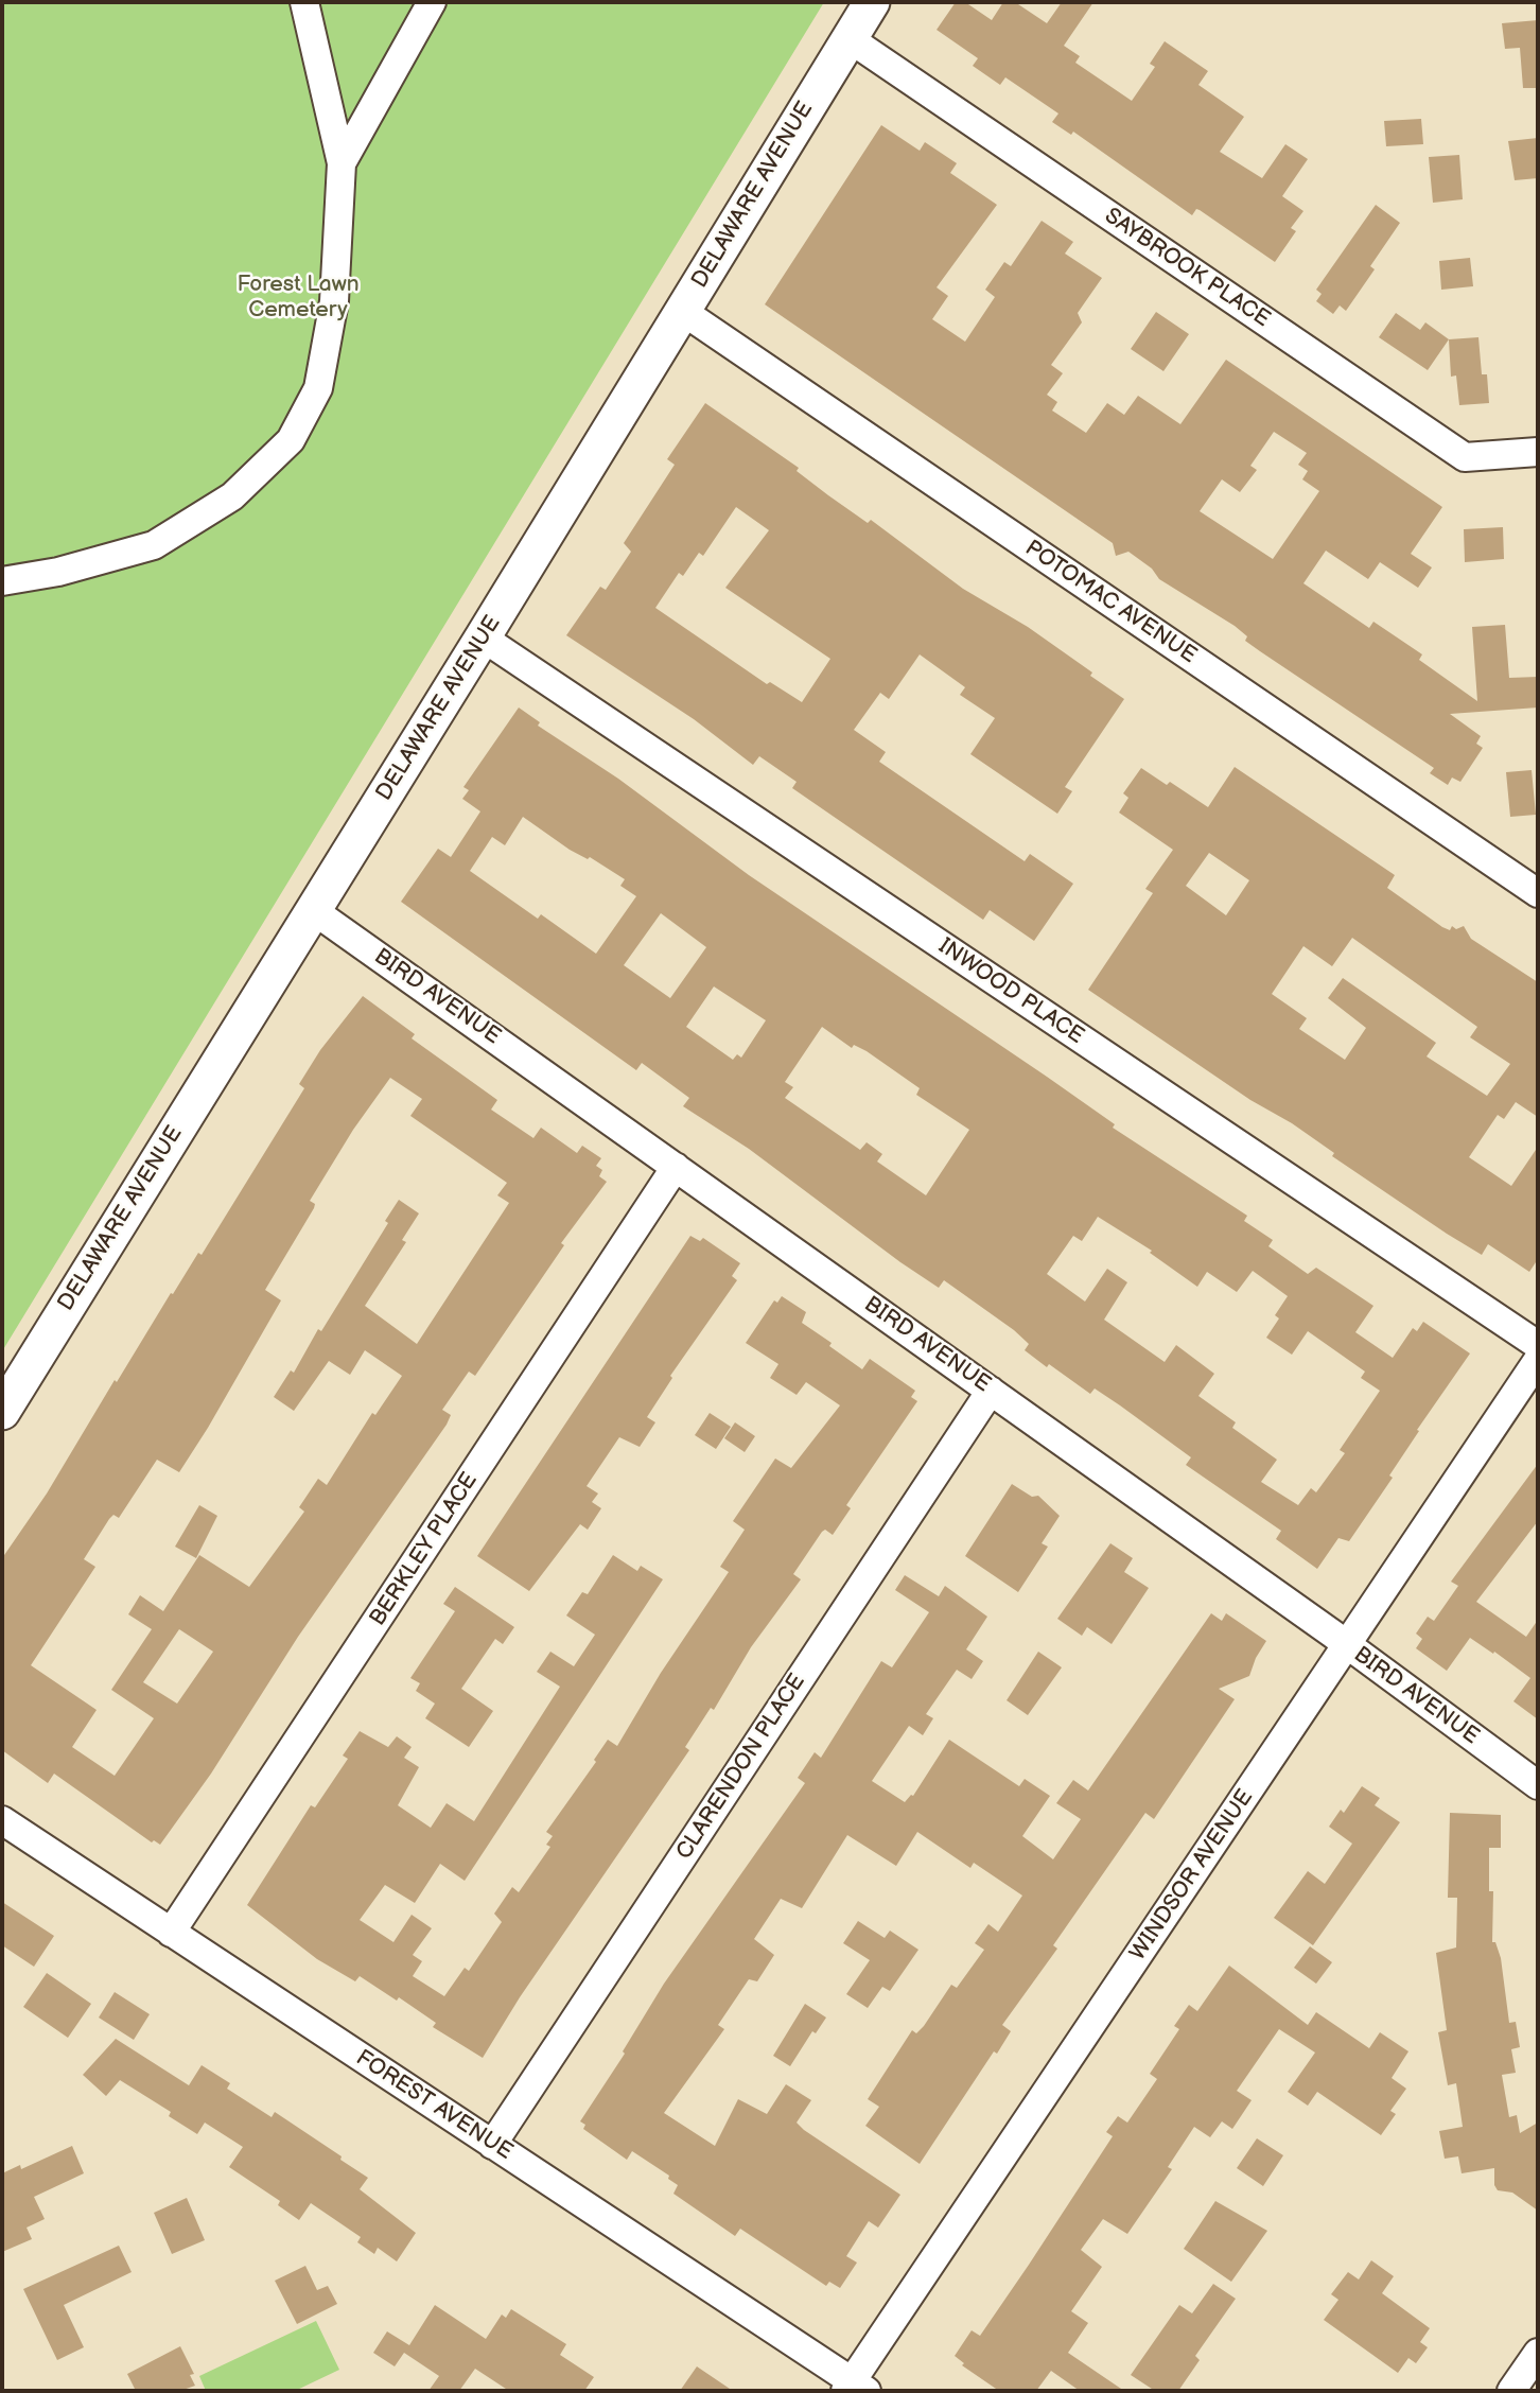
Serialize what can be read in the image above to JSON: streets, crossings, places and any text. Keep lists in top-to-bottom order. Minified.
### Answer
{"streets":{"main road":["DELAWARE AVENUE"],"street":["SAYBROOK PLACE","POTOMAC AVENUE","INWOOD PLACE","BIRD AVENUE","BERKLEY PLACE","CLARENDON PLACE","WINDSOR AVENUE","FOREST AVENUE"]},"crossings":[["DELAWARE AVENUE","SAYBROOK PLACE"],["DELAWARE AVENUE","POTOMAC AVENUE"],["DELAWARE AVENUE","INWOOD PLACE"],["DELAWARE AVENUE","BIRD AVENUE"],["BIRD AVENUE","BERKLEY PLACE"],["BIRD AVENUE","CLARENDON PLACE"],["BIRD AVENUE","WINDSOR AVENUE"],["BERKLEY PLACE","FOREST AVENUE"],["CLARENDON PLACE","FOREST AVENUE"],["WINDSOR AVENUE","FOREST AVENUE"]],"parks":["Forest Lawn Cemetery"]}
